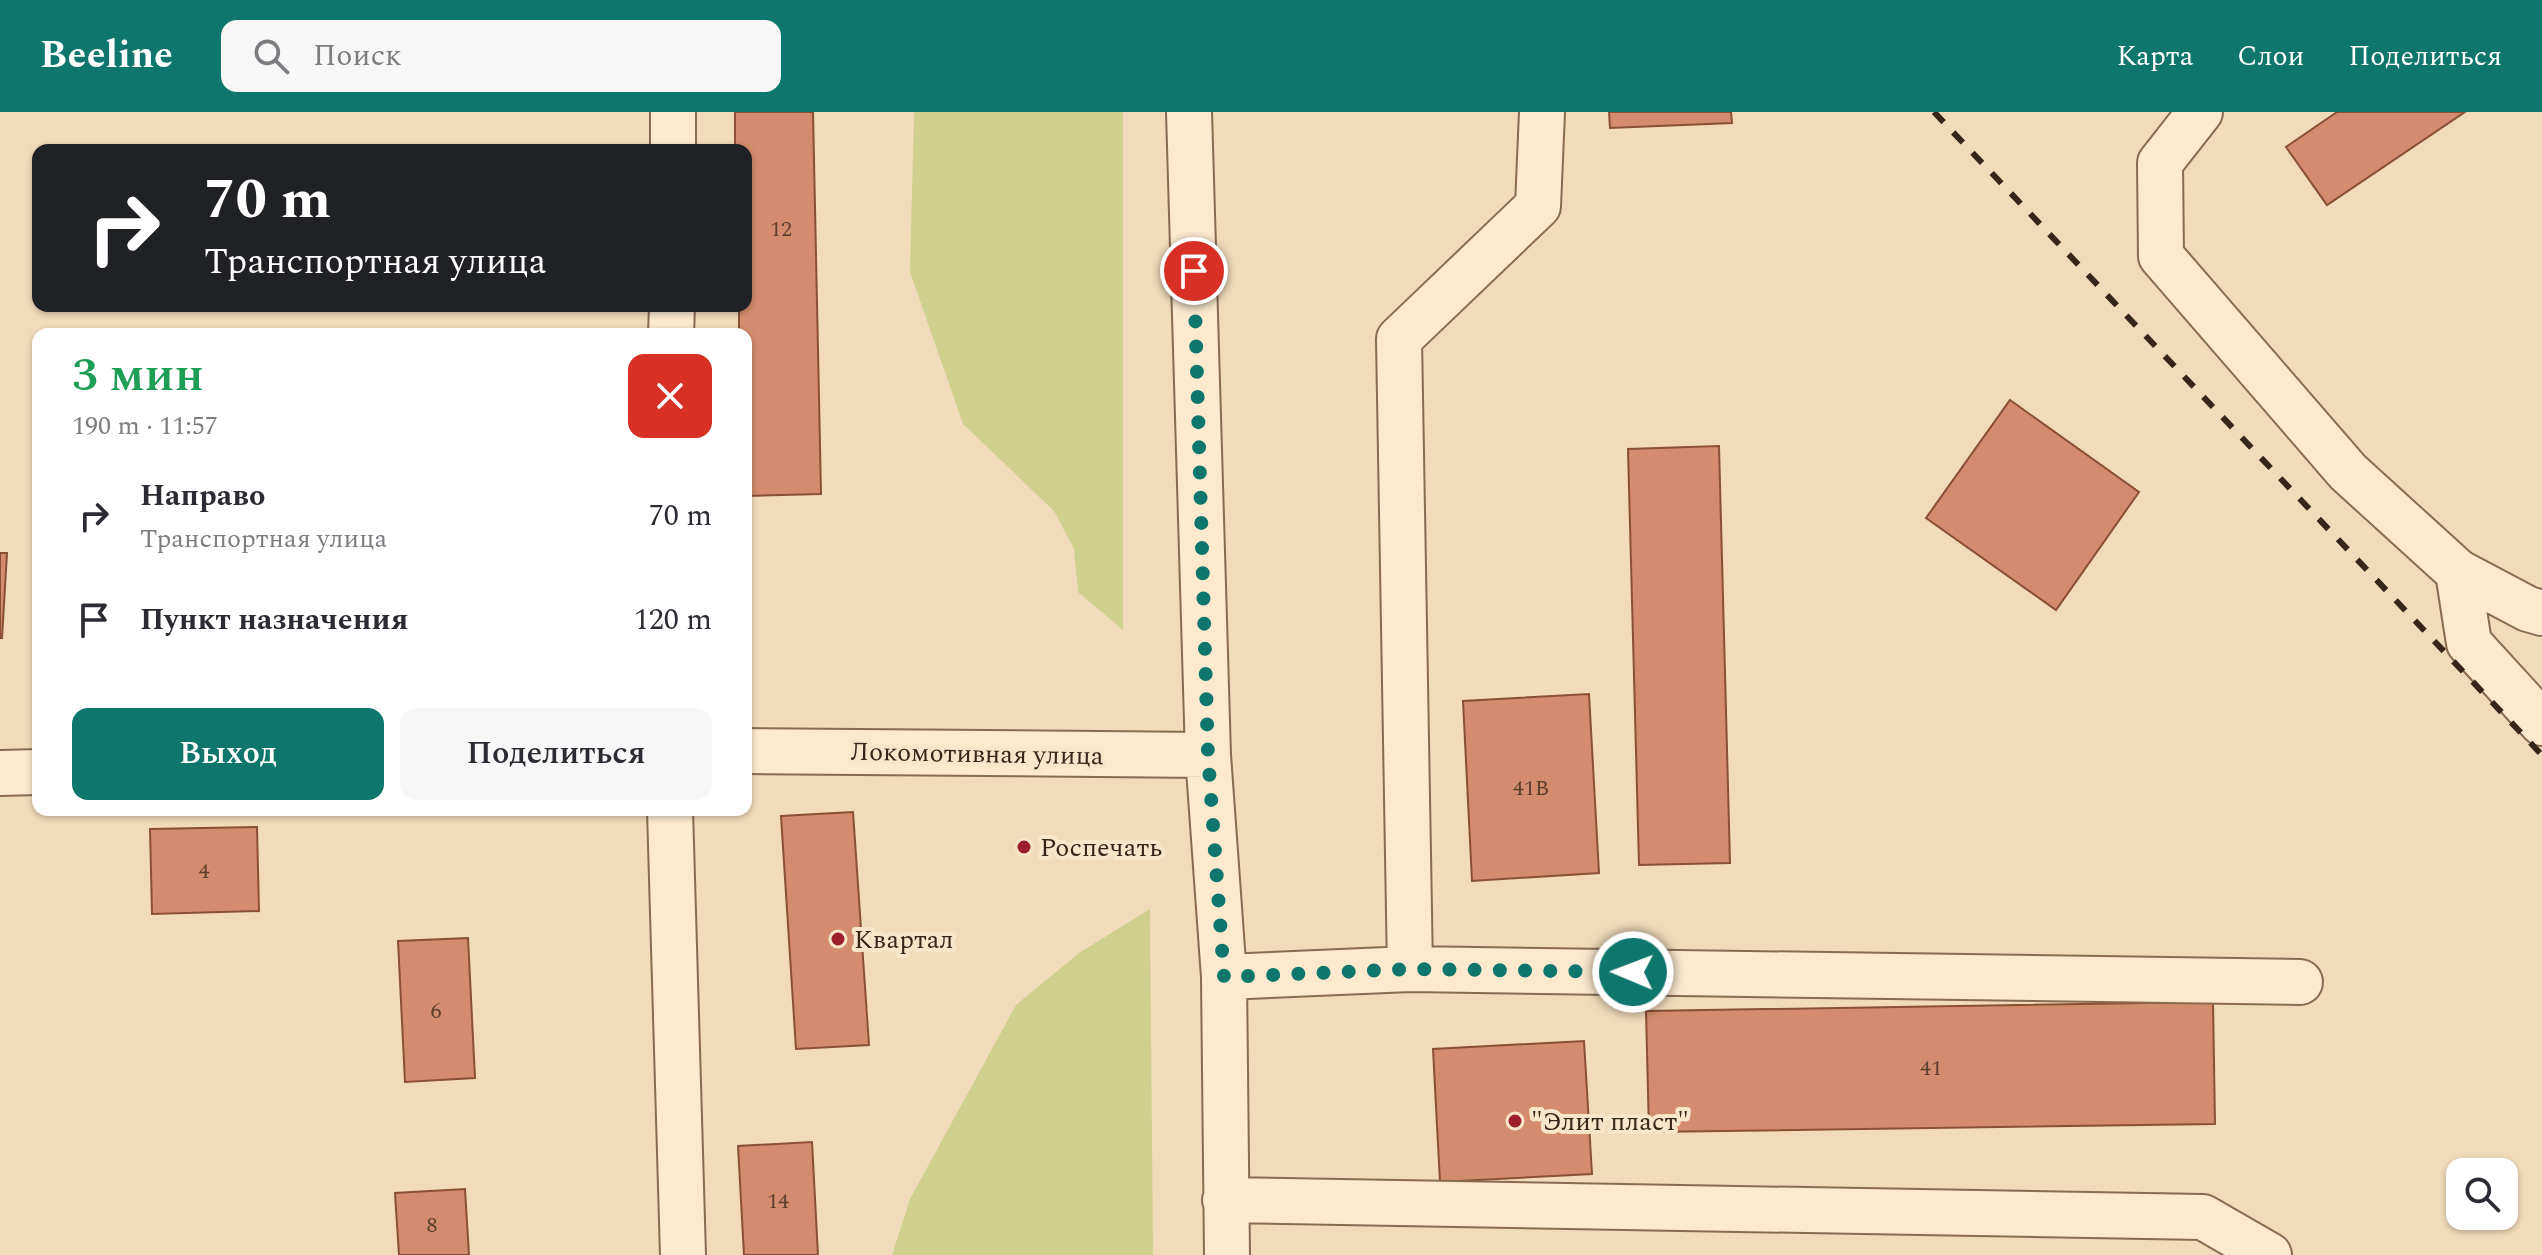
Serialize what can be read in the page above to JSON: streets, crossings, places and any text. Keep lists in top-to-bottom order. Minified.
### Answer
{"streets":{"street":["Локомотивная улица"]},"places":["Роспечать","Квартал","\"Элит пласт\""],"house_numbers":["12","41В","4","6","41","14","8"],"page":{"header":"Beeline","search":"Поиск","nav":["Карта","Слои","Поделиться"],"turn":["70 m","Транспортная улица"],"heading":["3 мин","190 m · 11:57"],"list":[{"name":"Направо","note":"Транспортная улица","value":"70 m"},{"name":"Пункт назначения","value":"120 m"}],"buttons":["Выход","Поделиться"]}}
